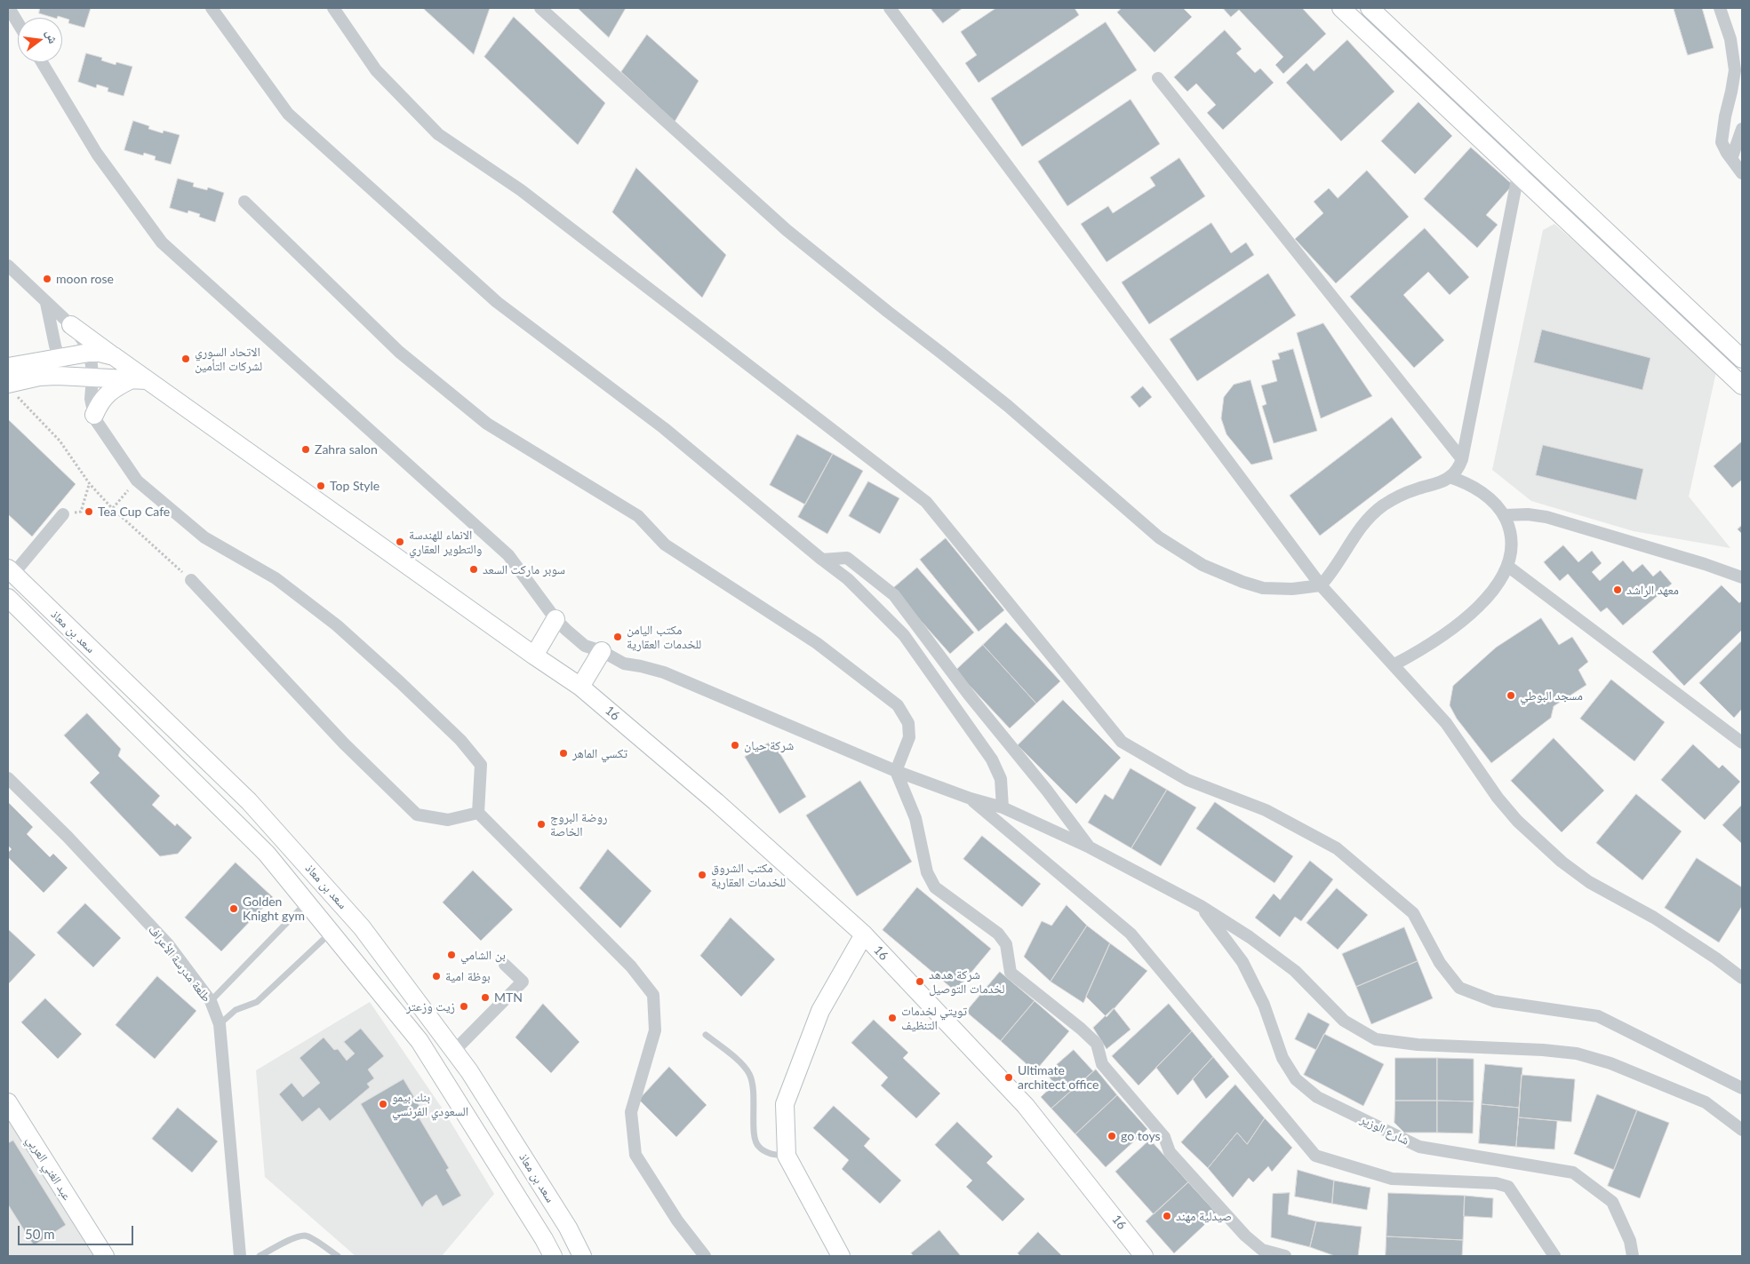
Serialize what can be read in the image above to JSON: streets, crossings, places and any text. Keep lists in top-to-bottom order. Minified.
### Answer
{"streets":{"street":["سعد بن معاذ","16","طلعة مدرسة الأعراف","شارع الوزير","عبد الغني العربي"]},"places":["moon rose","الاتحاد السوري لشركات التأمين","Zahra salon","Top Style","Tea Cup Cafe","الانماء للهندسة والتطوير العقاري","سوبر ماركت السعد","معهد الراشد","مكتب اليامن للخدمات العقارية","مسجد البوطي","شركة حيان","تكسي الماهر","روضة البروج الخاصة","مكتب الشروق للخدمات العقارية","Golden Knight gym","بن الشامي","بوظة امية","شركة هدهد لخدمات التوصيل","MTN","زيت وزعتر","تويتي لخدمات التنظيف","Ultimate architect office","بنك بيمو السعودي الفرنسي","go toys","صيدلية مهند"],"scale_bar":"50 m","north":"right"}
